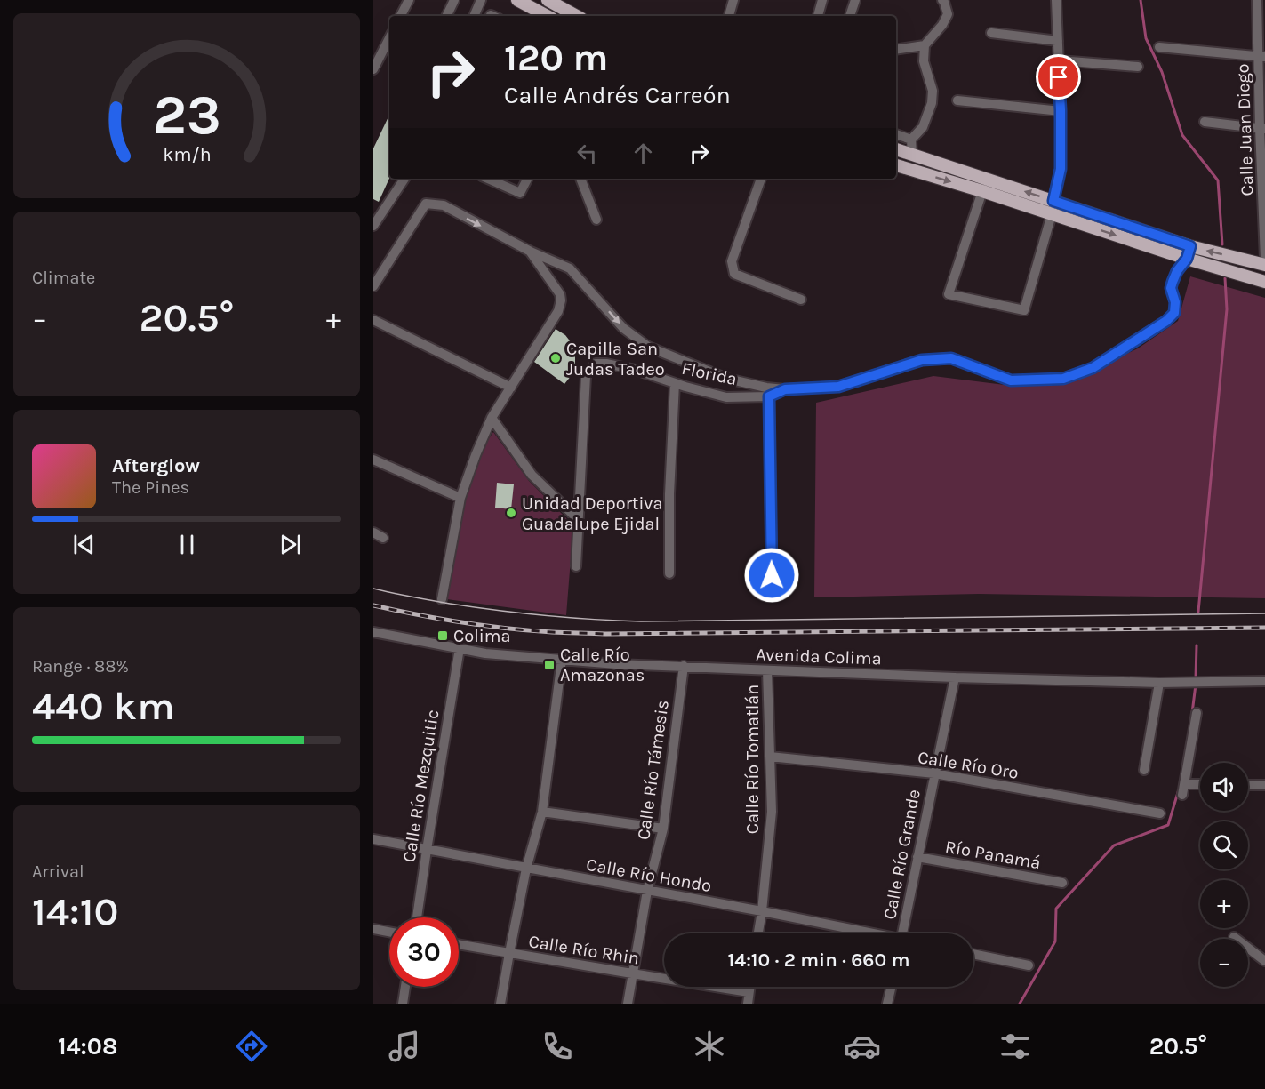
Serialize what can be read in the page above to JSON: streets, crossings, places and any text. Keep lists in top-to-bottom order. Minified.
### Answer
{"streets":{"street":["Calle Juan Diego","Florida","Avenida Colima","Calle Río Tomatlán","Calle Río Oro","Calle Río Támesis","Calle Río Mezquitic","Calle Río Grande","Río Panamá","Calle Río Hondo","Calle Río Rhin"]},"crossings":[["Avenida Colima","Calle Río Tomatlán"],["Avenida Colima","Calle Río Támesis"],["Avenida Colima","Calle Río Mezquitic"],["Avenida Colima","Calle Río Grande"],["Calle Río Tomatlán","Calle Río Oro"],["Calle Río Tomatlán","Calle Río Hondo"],["Calle Río Oro","Calle Río Grande"],["Calle Río Támesis","Calle Río Hondo"],["Calle Río Támesis","Calle Río Rhin"],["Calle Río Mezquitic","Calle Río Hondo"],["Calle Río Grande","Río Panamá"]],"places":{"other":["Capilla San Judas Tadeo","Unidad Deportiva Guadalupe Ejidal"],"transit":["Colima","Calle Río Amazonas"]},"page":{"turn":["120 m","Calle Andrés Carreón"],"tile":["Climate",["Range · 88%","440 km"],["Arrival","14:10"]],"heat":["−","20.5°","+"],"song":["Afterglow","The Pines"],"map_buttons":["+","−"],"limit":"30","trip":"14:10 · 2 min · 660 m","tabs":["14:08","20.5°"],"gauge":["23","km/h"]}}
